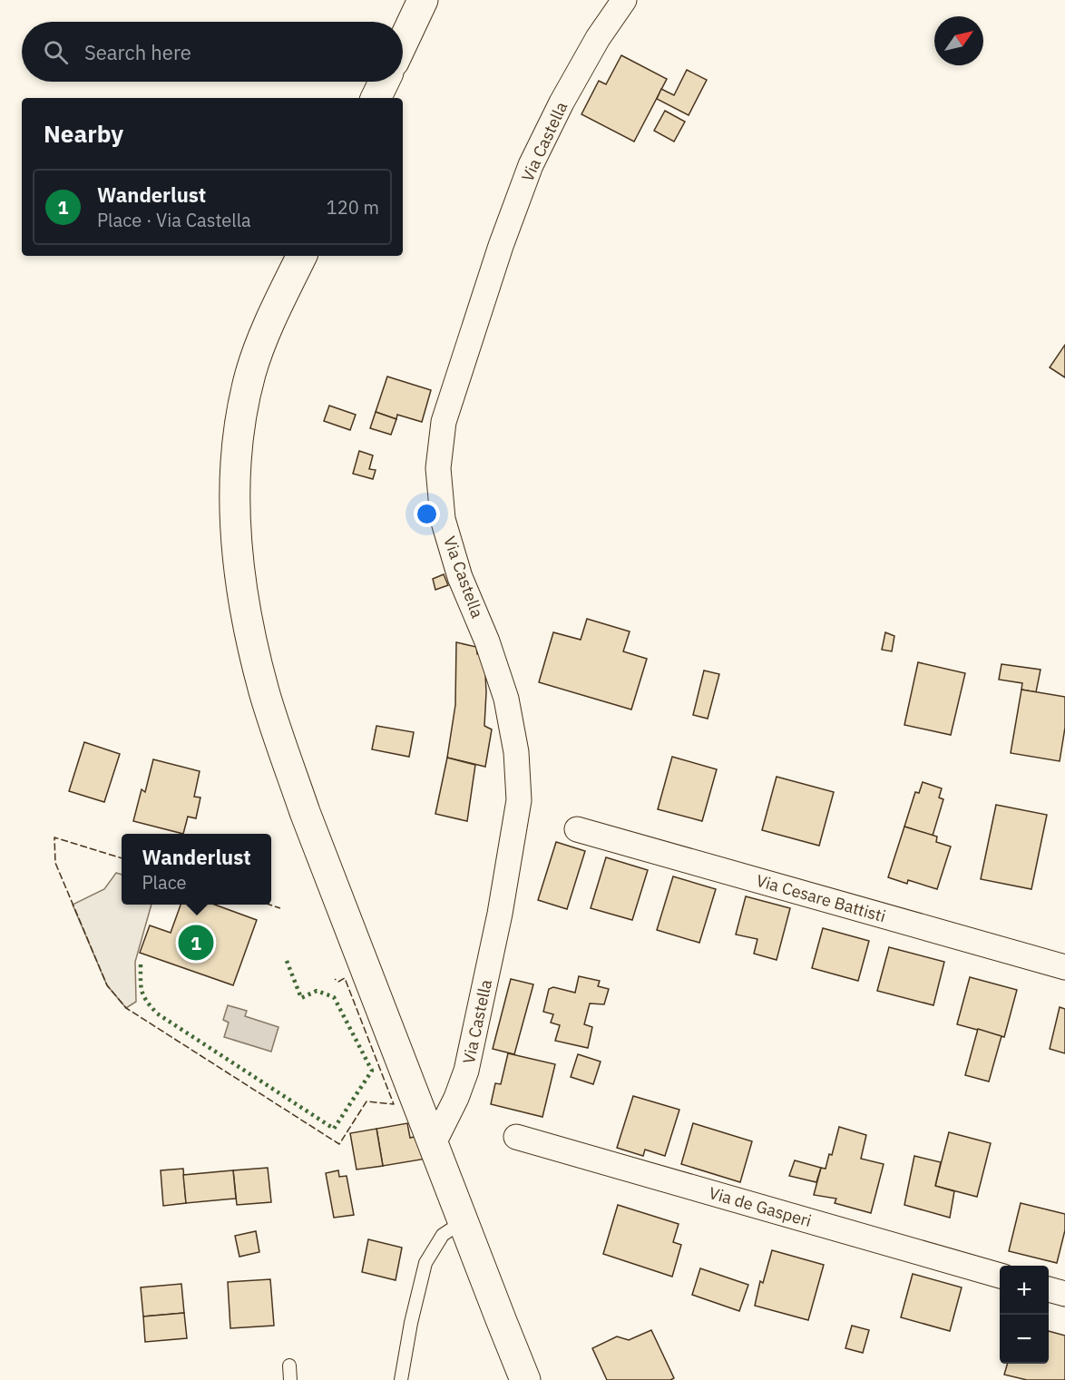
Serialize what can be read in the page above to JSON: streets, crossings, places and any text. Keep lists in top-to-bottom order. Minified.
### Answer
{"streets":{"street":["Via Castella","Via Cesare Battisti","Via de Gasperi"]},"north":"top right","page":{"search":"Search here","heading":"Nearby","list":[{"mark":"1","name":"Wanderlust","note":"Place · Via Castella","value":"120 m"}],"popup":["Wanderlust","Place"],"pins":"1","map_buttons":["+","−"]}}
